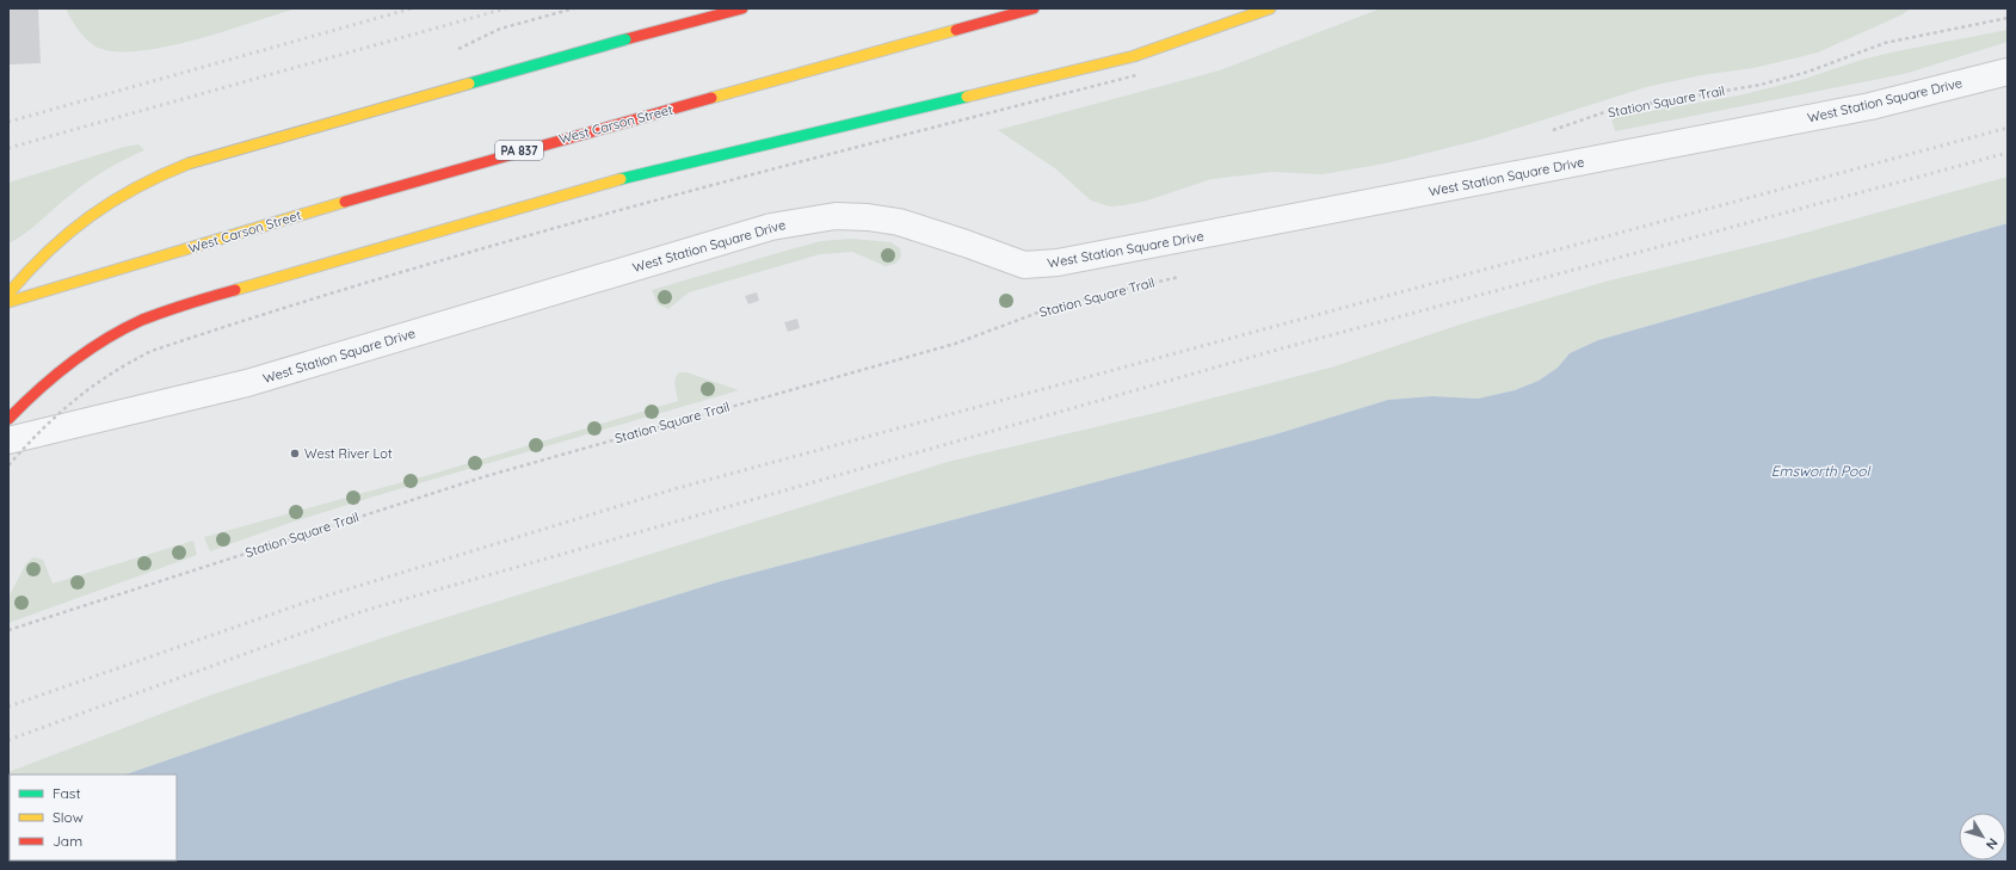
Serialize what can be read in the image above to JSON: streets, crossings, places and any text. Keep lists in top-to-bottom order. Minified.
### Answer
{"streets":{"main road":["West Carson Street","PA 837"],"street":["West Station Square Drive"],"path":["Station Square Trail"]},"water":["Emsworth Pool"],"places":["West River Lot"],"legend":["Fast","Slow","Jam"],"north":"bottom right"}
